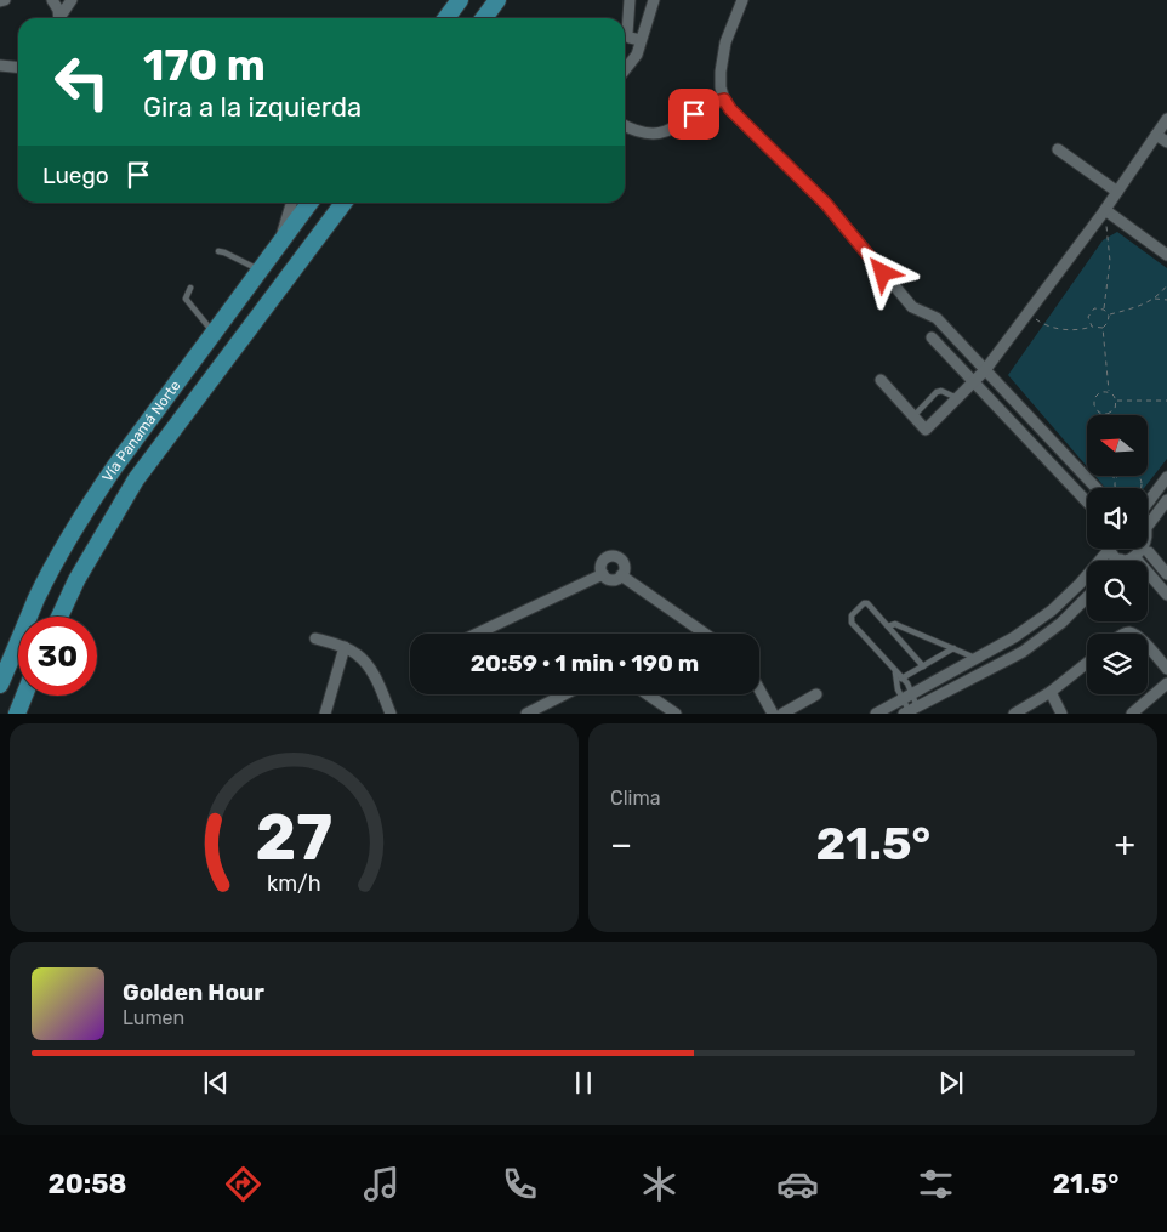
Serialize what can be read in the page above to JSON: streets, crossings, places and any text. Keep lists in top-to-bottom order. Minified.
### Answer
{"streets":{"main road":["Vía Panamá Norte"]},"north":"left","page":{"turn":["170 m","Gira a la izquierda"],"then":"Luego","limit":"30","trip":"20:59 · 1 min · 190 m","tile":"Clima","heat":["−","21.5°","+"],"song":["Golden Hour","Lumen"],"tabs":["20:58","21.5°"],"gauge":["27","km/h"]}}
